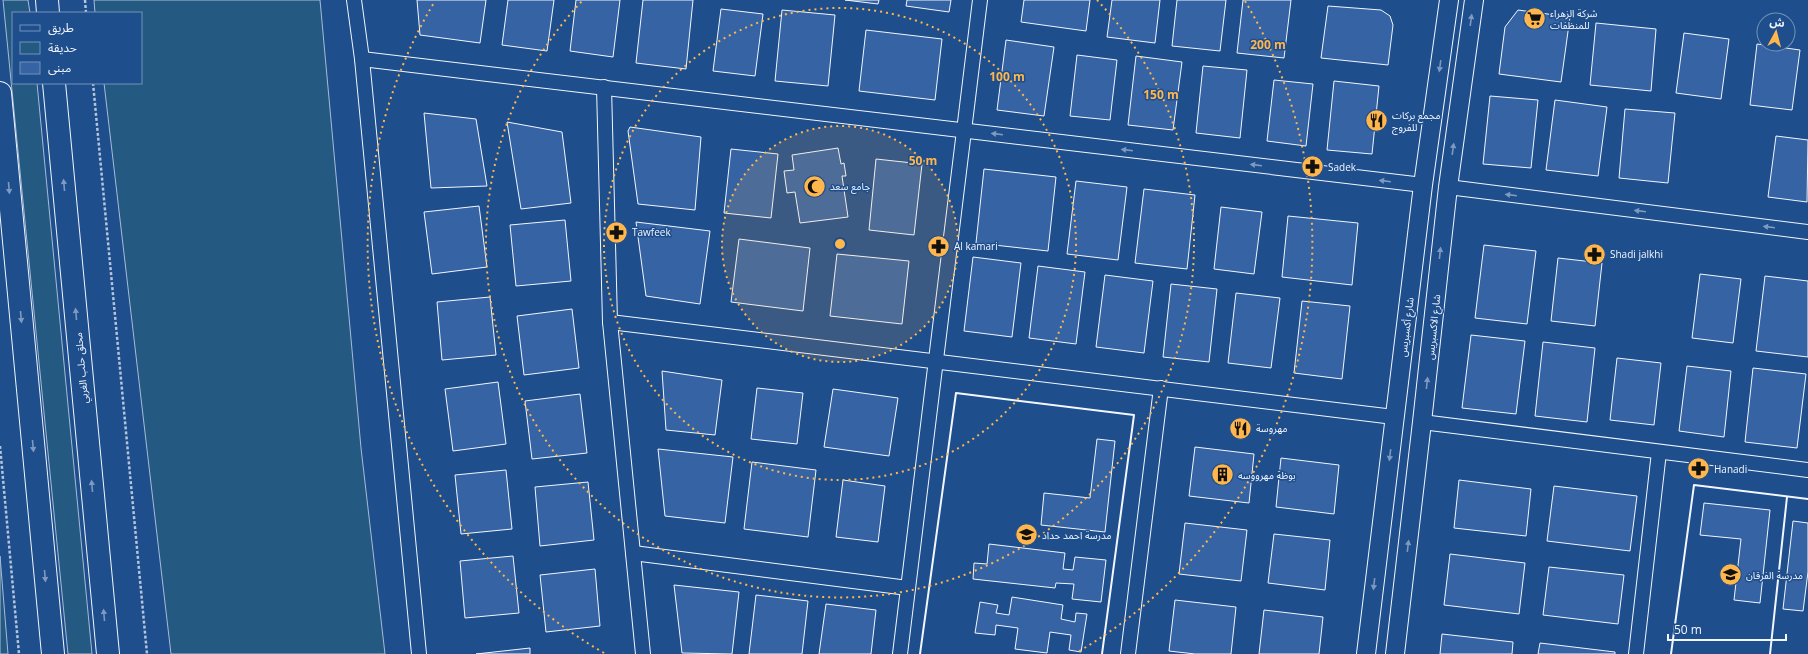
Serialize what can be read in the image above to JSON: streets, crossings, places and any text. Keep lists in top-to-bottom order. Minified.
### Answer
{"streets":{"highway":["محلق حلب الغربي"],"street":["شارع أكسبريس","شارع الاكسبريس"]},"one_way":["شارع أكسبريس","شارع الاكسبريس"],"places":{"supermarket":["شركة الزهراء للمنظفات"],"restaurant":["مجمع بركات للفروج","مهروسة"],"pharmacy":["Sadek","Tawfeek","Al kamari","Shadi jalkhi","Hanadi"],"mosque":["جامع سعد"],"building":["بوظة مهرووسه"],"school or university":["مدرسة احمد حداد","مدرسة الفرقان"]},"legend":["طريق","حديقة","مبنى"],"scale_bar":"50 m","north":"top","rings":["200 m","100 m","150 m","50 m"]}
